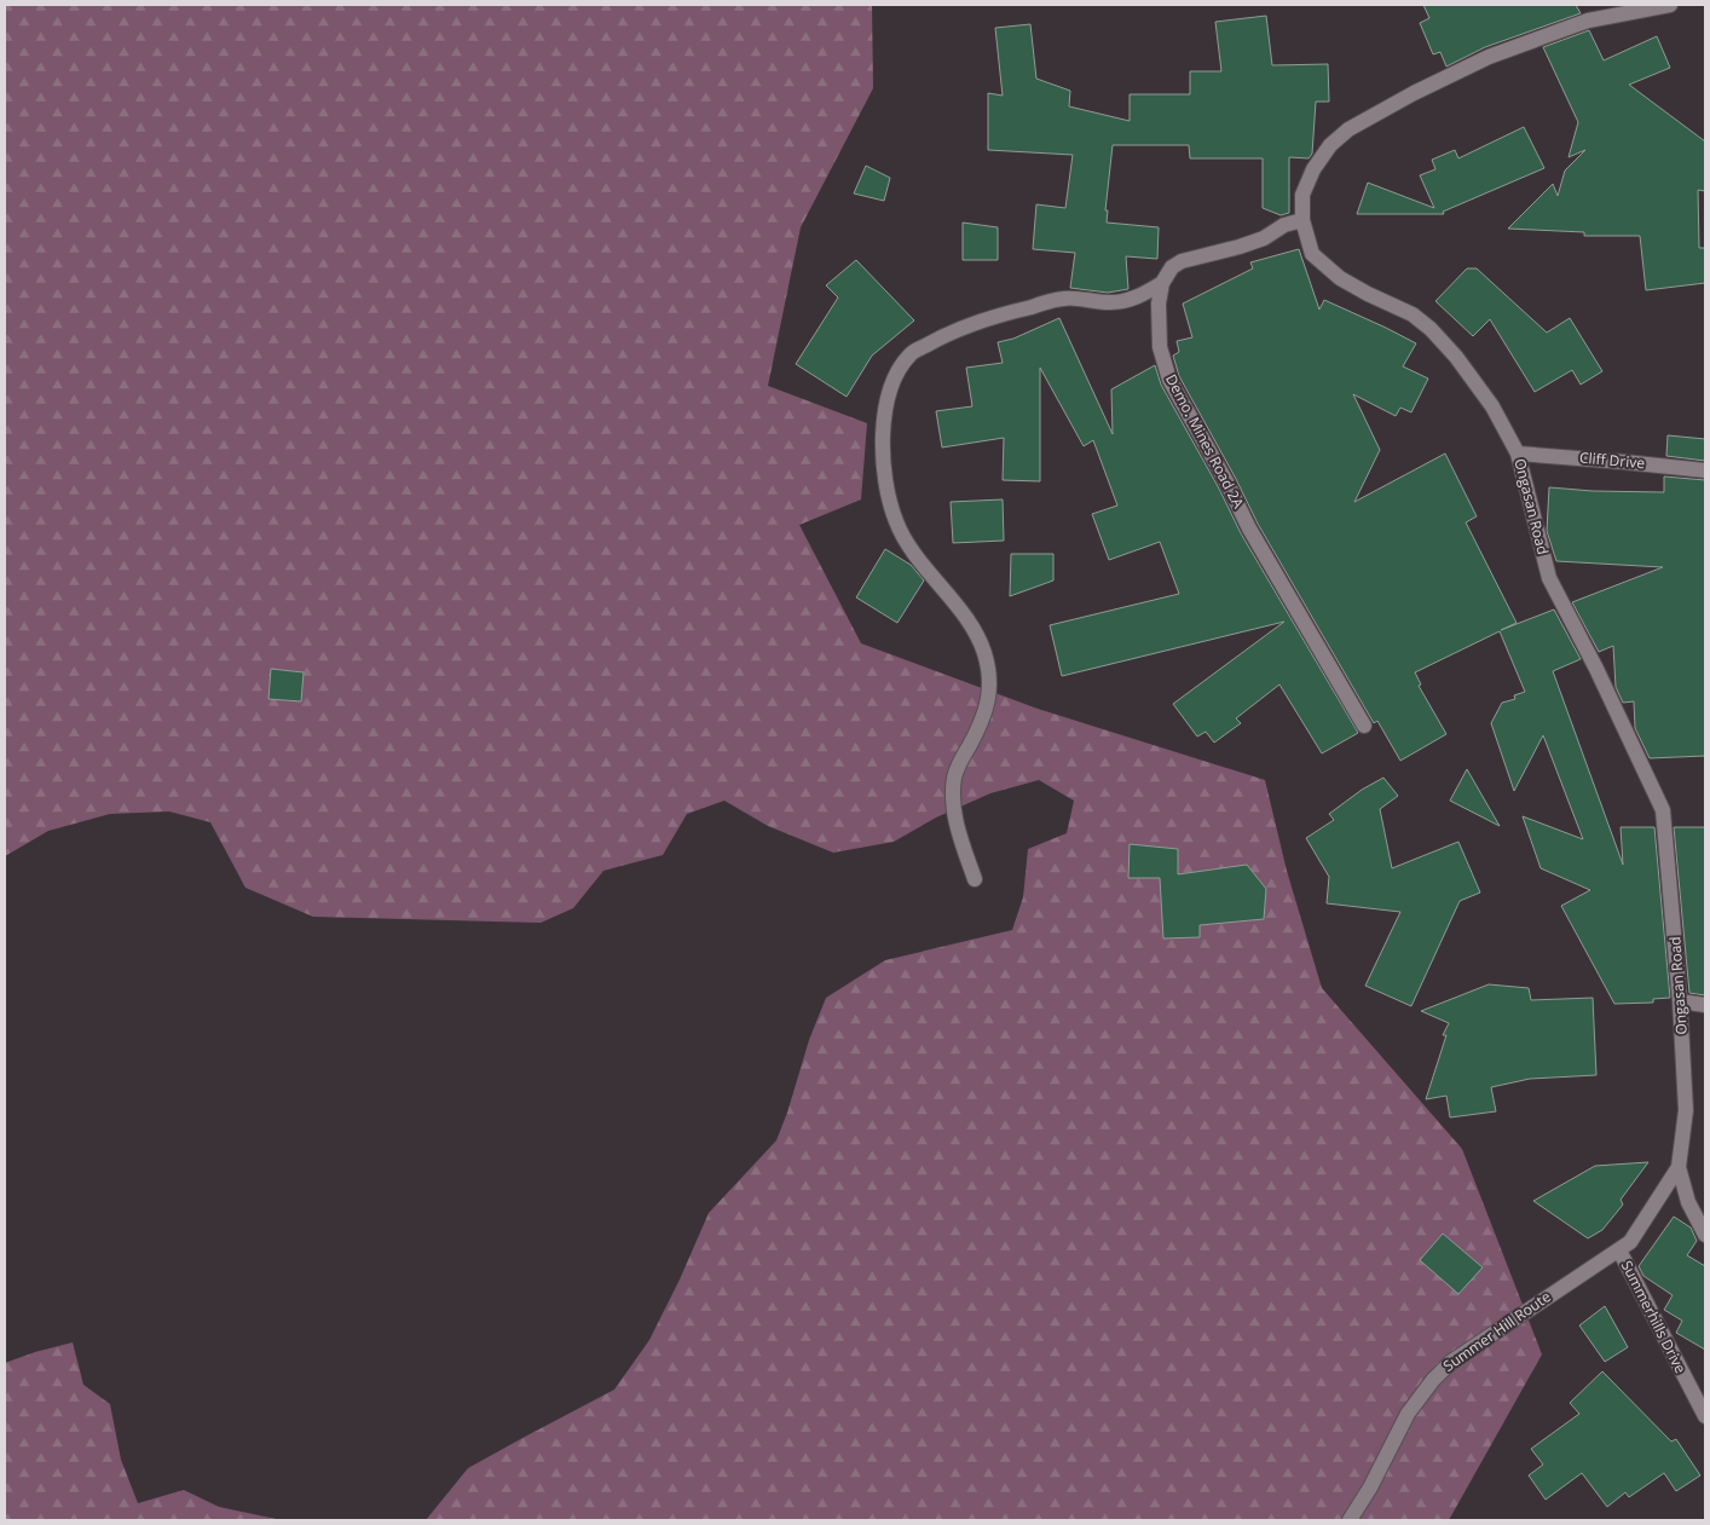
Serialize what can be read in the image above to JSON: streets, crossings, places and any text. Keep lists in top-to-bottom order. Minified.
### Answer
{"streets":{"street":["Demo. Mines Road 2A","Cliff Drive","Ongasan Road","Summerhills Drive","Summer Hill Route"]},"crossings":[["Cliff Drive","Ongasan Road"],["Ongasan Road","Summerhills Drive"],["Ongasan Road","Summer Hill Route"]]}
